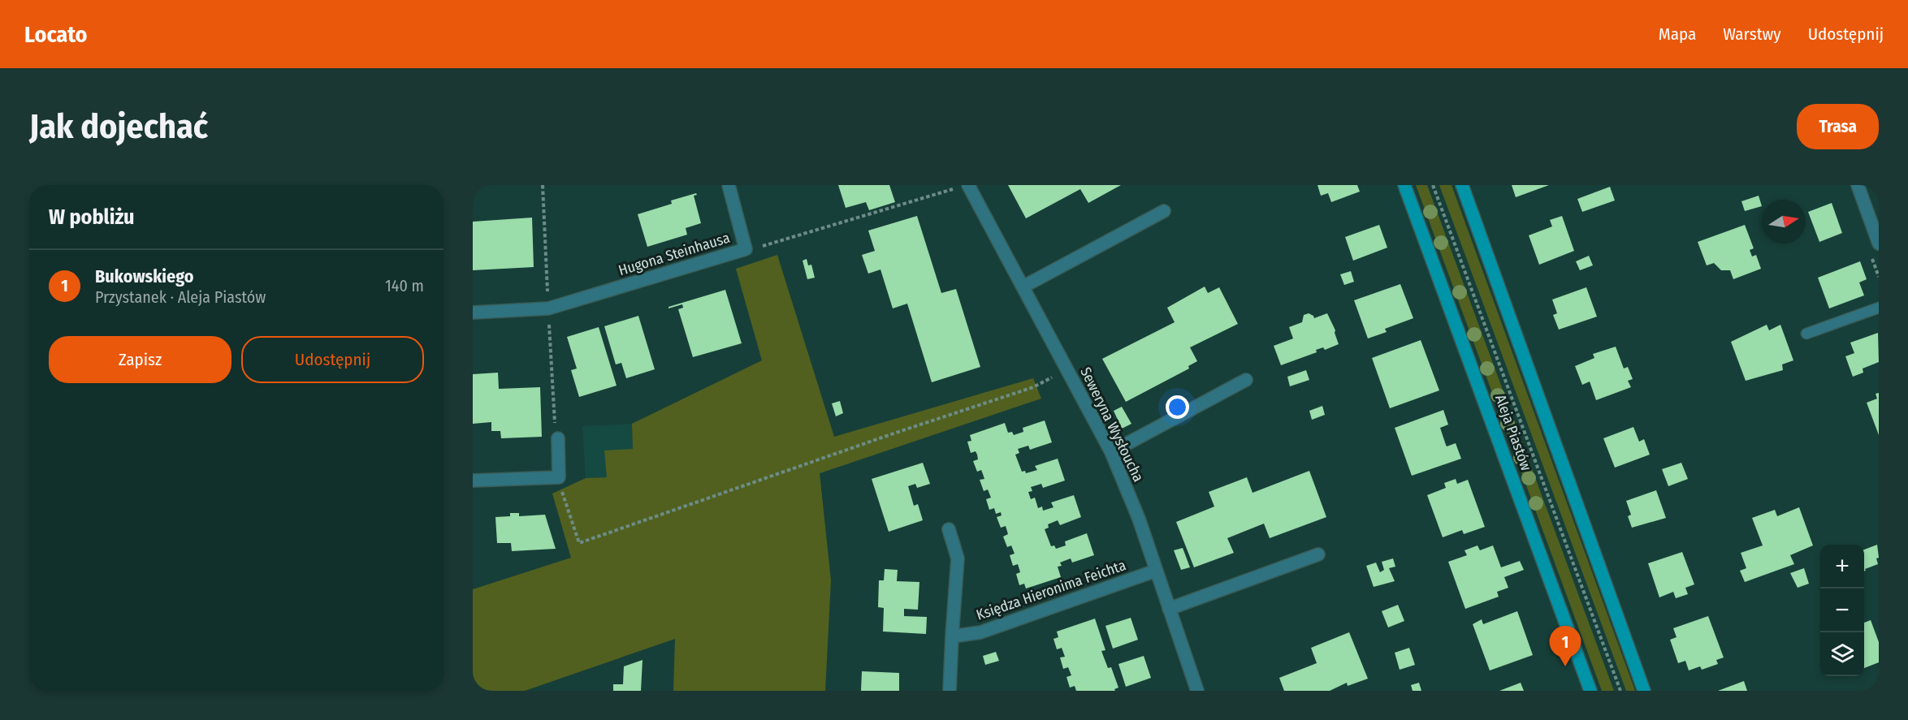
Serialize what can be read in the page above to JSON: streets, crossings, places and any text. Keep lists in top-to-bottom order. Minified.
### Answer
{"streets":{"street":["Hugona Steinhausa","Seweryna Wysłoucha","Aleja Piastów","Księdza Hieronima Feichta"]},"crossings":[["Seweryna Wysłoucha","Księdza Hieronima Feichta"]],"north":"right","page":{"header":"Locato","nav":["Mapa","Warstwy","Udostępnij"],"buttons":["Trasa",["Zapisz","Udostępnij"]],"title":"Jak dojechać","heading":"W pobliżu","list":[{"mark":"1","name":"Bukowskiego","note":"Przystanek · Aleja Piastów","value":"140 m"}],"map_buttons":["+","−"],"pins":"1"}}
